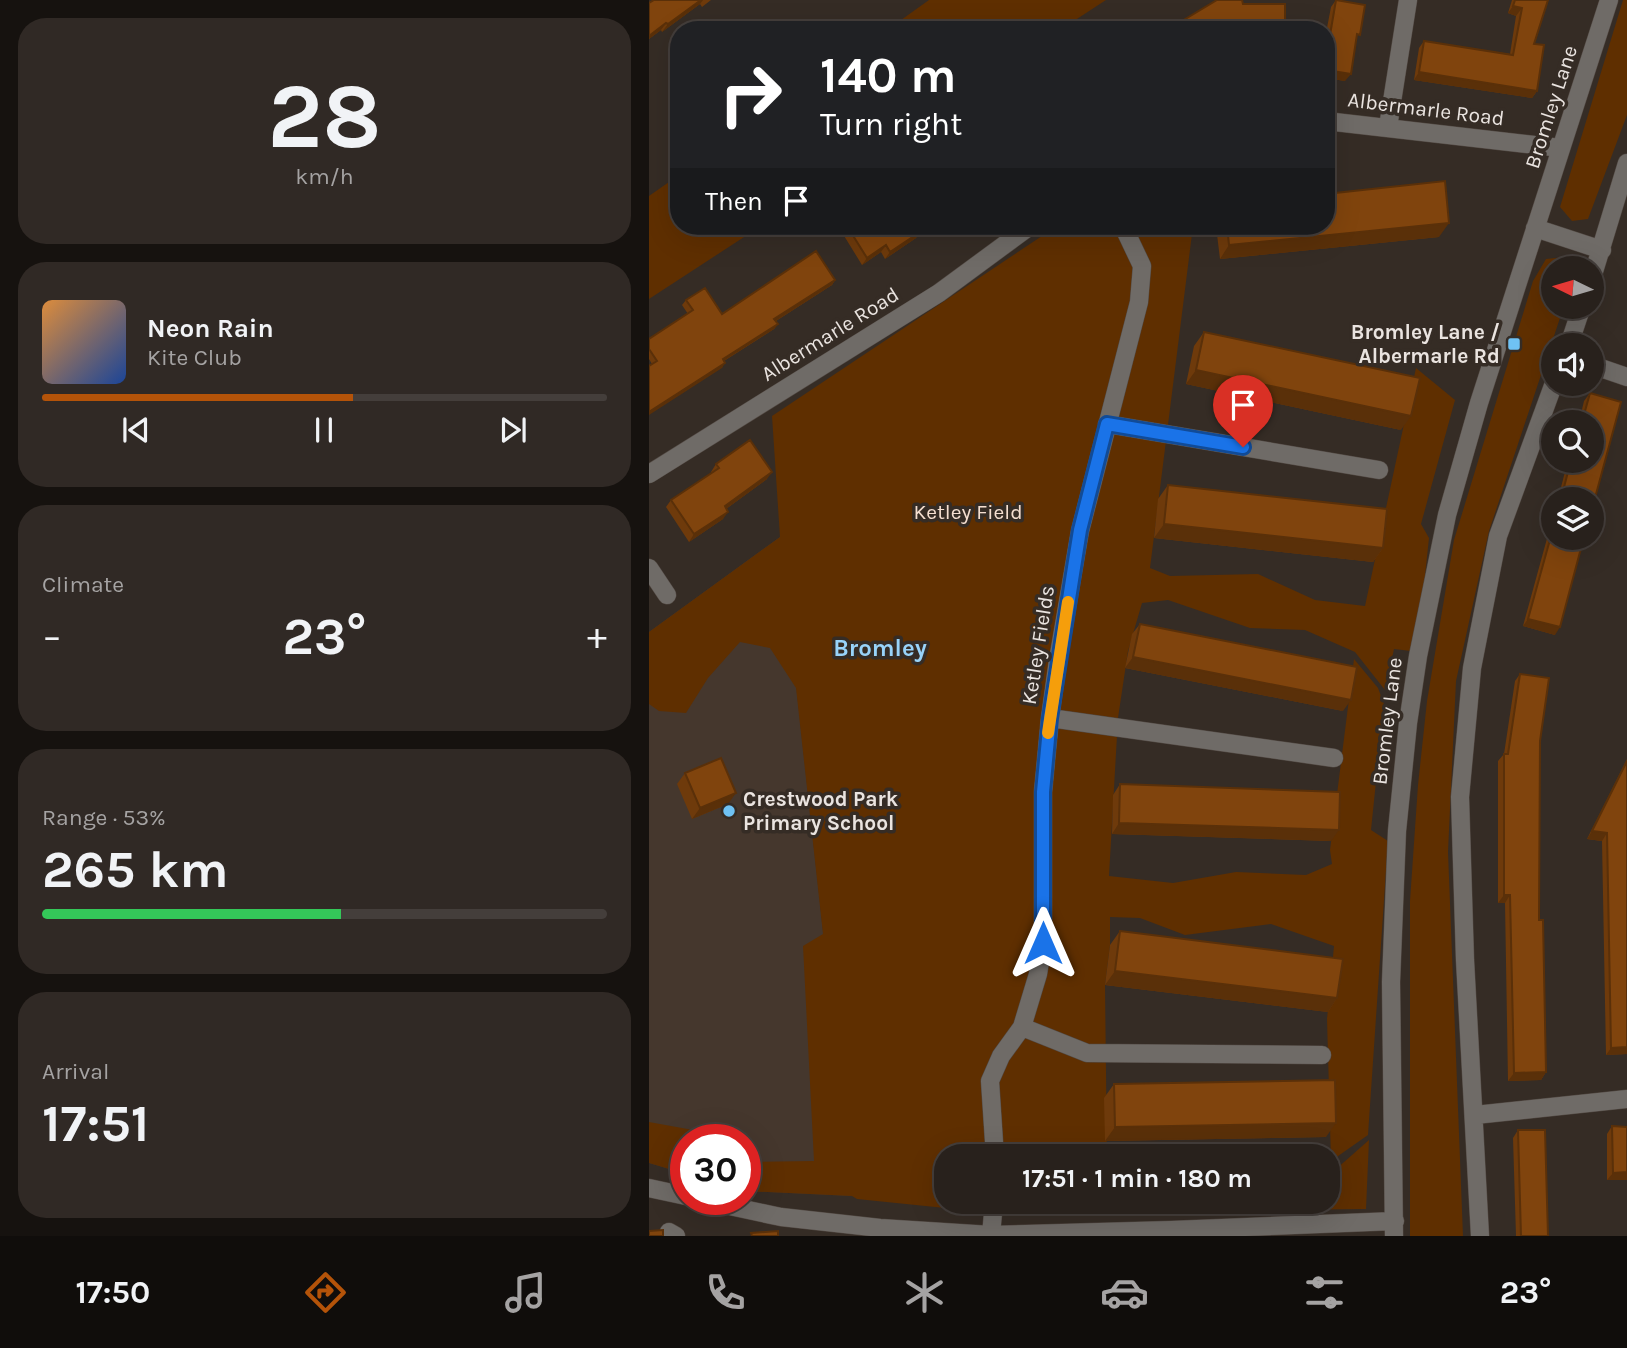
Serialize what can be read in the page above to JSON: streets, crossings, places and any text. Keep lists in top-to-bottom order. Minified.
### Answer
{"streets":{"street":["Bromley Lane","Albermarle Road","Ketley Fields"]},"crossings":[["Bromley Lane","Albermarle Road"]],"districts":["Bromley"],"parks":["Ketley Field"],"places":{"transit":["Bromley Lane / Albermarle Rd"],"other":["Crestwood Park Primary School"]},"north":"left","page":{"tile":[["28","km/h"],"Climate",["Range · 53%","265 km"],["Arrival","17:51"]],"turn":["140 m","Turn right"],"then":"Then","song":["Neon Rain","Kite Club"],"heat":["−","23°","+"],"limit":"30","trip":"17:51 · 1 min · 180 m","tabs":["17:50","23°"]}}
